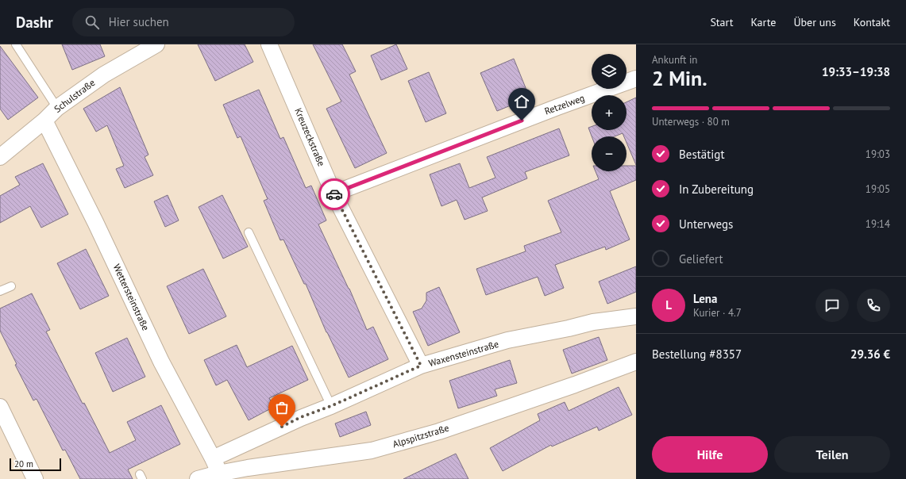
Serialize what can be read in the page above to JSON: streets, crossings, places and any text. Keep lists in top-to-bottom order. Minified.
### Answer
{"streets":{"street":["Schulstraße","Retzelweg","Kreuzeckstraße","Wettersteinstraße","Waxensteinstraße","Alpspitzstraße"]},"crossings":[["Schulstraße","Wettersteinstraße"],["Retzelweg","Kreuzeckstraße"],["Kreuzeckstraße","Waxensteinstraße"],["Wettersteinstraße","Waxensteinstraße"],["Wettersteinstraße","Alpspitzstraße"]],"scale_bar":"20 m","page":{"header":"Dashr","search":"Hier suchen","nav":["Start","Karte","Über uns","Kontakt"],"heading":["2 Min.","Ankunft in","19:33–19:38"],"panel":["Lena","Kurier · 4.7","Bestellung #8357","29.36 €"],"map_buttons":["+","−"],"bar":"Unterwegs · 80 m","list":[["Bestätigt","19:03"],["In Zubereitung","19:05"],["Unterwegs","19:14"],"Geliefert"],"round":"L","buttons":["Hilfe","Teilen"],"scale":"20 m"}}
